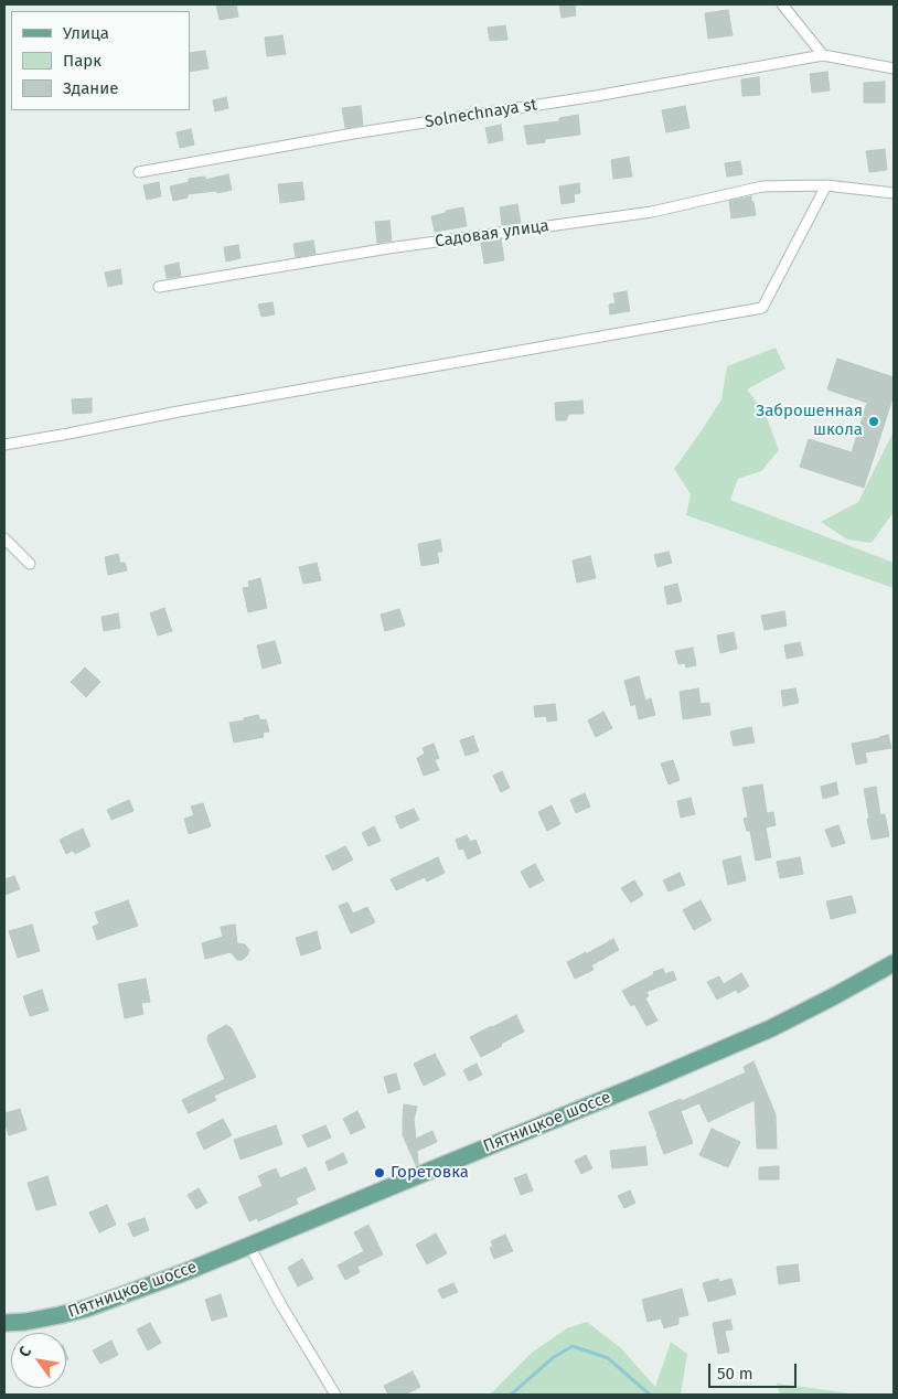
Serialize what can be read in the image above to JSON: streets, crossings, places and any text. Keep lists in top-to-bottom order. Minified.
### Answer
{"streets":{"main road":["Пятницкое шоссе"],"street":["Solnechnaya st","Садовая улица"]},"places":["Заброшенная школа","Горетовка"],"legend":["Улица","Парк","Здание"],"scale_bar":"50 m","north":"top left"}
